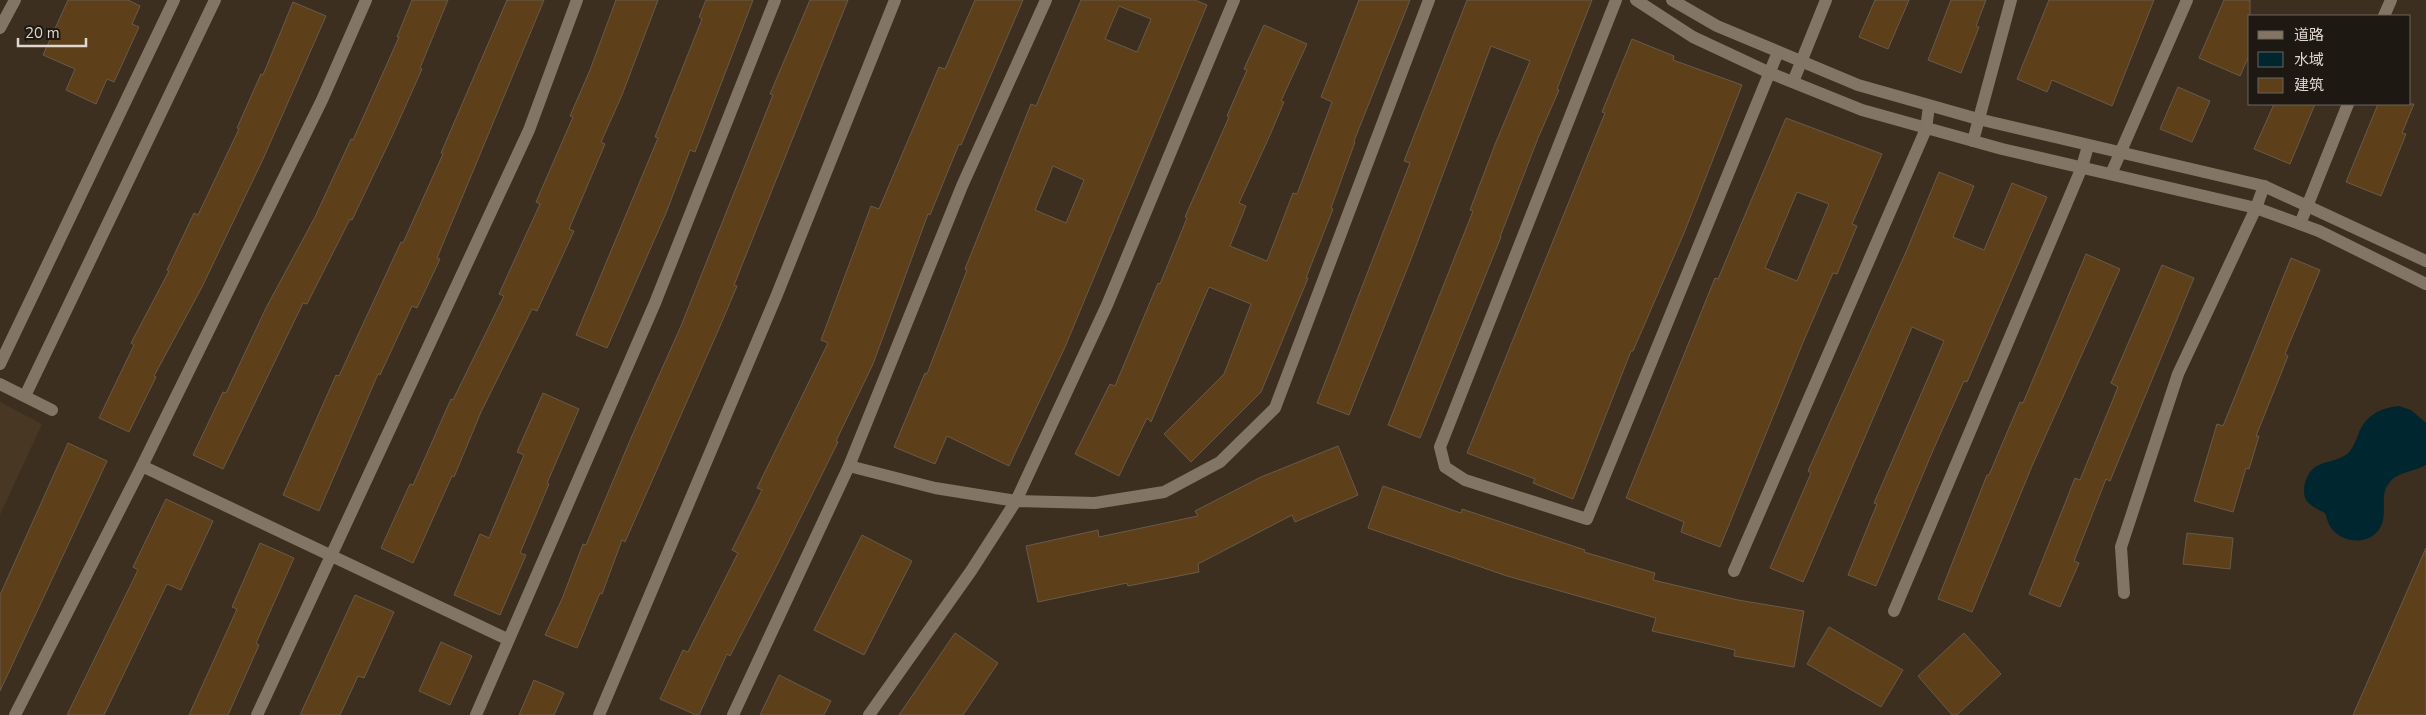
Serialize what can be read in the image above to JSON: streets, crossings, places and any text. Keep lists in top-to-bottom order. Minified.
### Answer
{"legend":["道路","水域","建筑"],"scale_bar":"20 m"}
